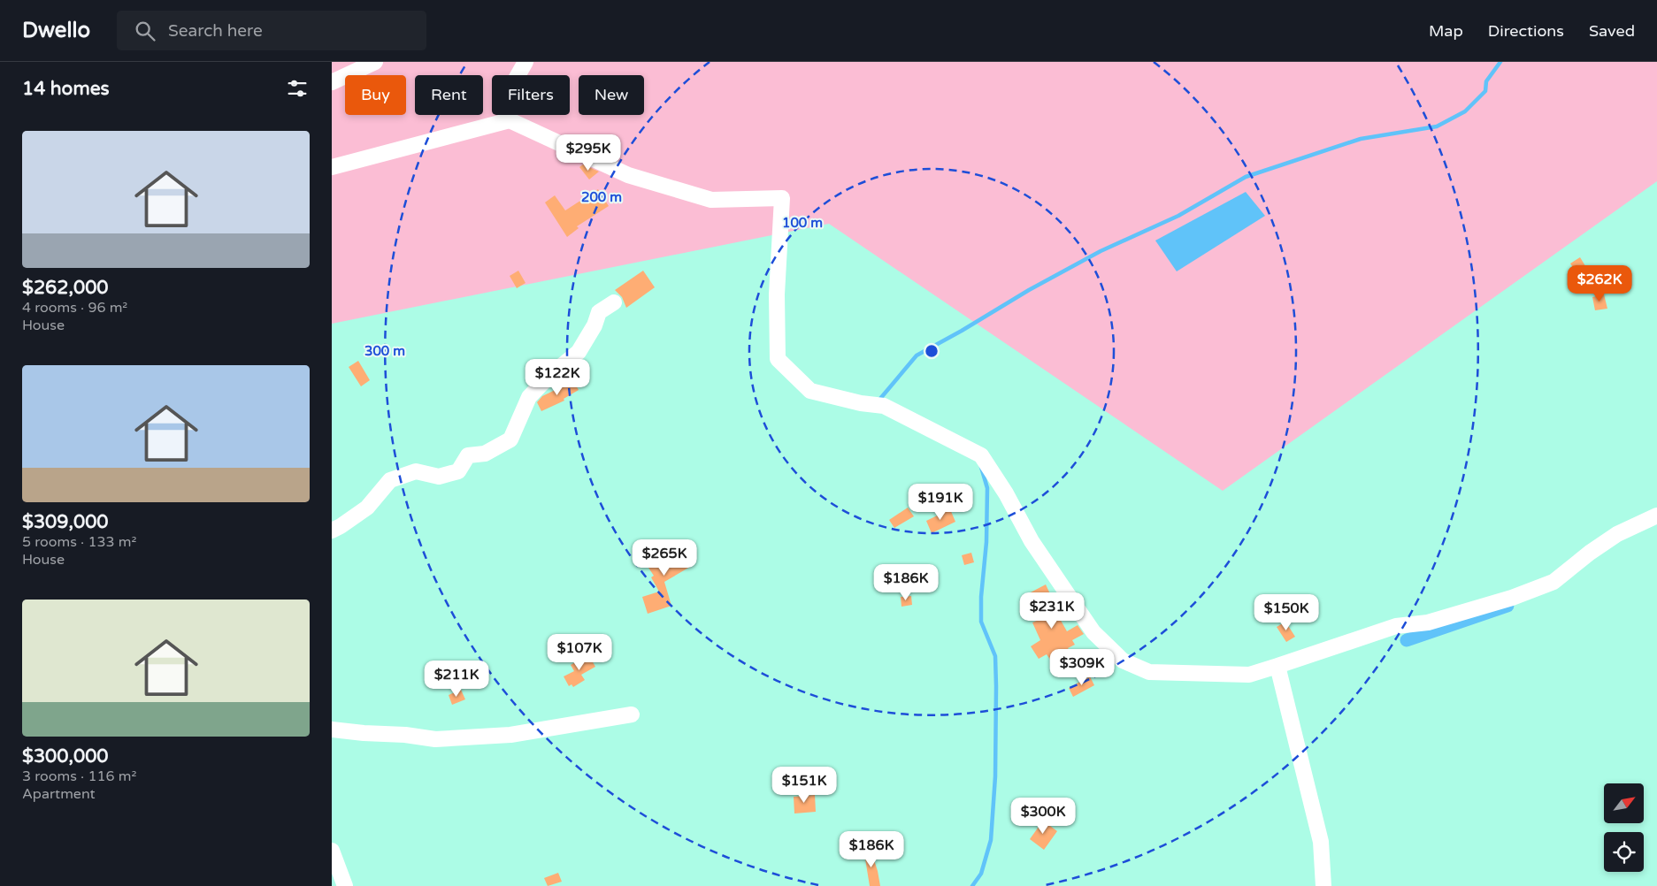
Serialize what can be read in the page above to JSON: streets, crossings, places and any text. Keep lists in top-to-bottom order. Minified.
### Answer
{"north":"top right","page":{"header":"Dwello","search":"Search here","nav":["Map","Directions","Saved"],"heading":"14 homes","chip":["Buy","Rent","Filters","New"],"list":[{"name":"$262,000","note":"4 rooms · 96 m² · House"},{"name":"$309,000","note":"5 rooms · 133 m² · House"},{"name":"$300,000","note":"3 rooms · 116 m² · Apartment"}],"price":["$295K","$262K","$122K","$191K","$265K","$186K","$231K","$150K","$107K","$309K","$211K","$151K","$300K","$186K"]},"rings":["200 m","100 m","300 m"]}
